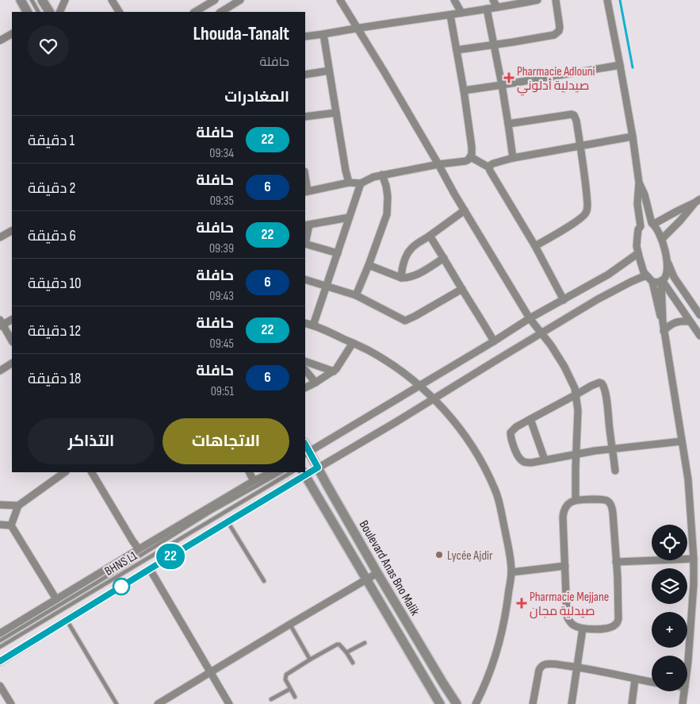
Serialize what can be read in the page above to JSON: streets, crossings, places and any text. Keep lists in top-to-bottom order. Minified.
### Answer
{"streets":{"street":["Boulevard Anas Bno Malik"],"lane":["BHNS L1"]},"places":{"health":["Pharmacie Adlouni صيدلية أدلوني","Pharmacie Mejjane صيدلية مجان"],"other":["Lycée Ajdir"]},"lines":["bus line 22"],"page":{"on_map":"22","heading":[["Lhouda-Tanalt","حافلة"],"المغادرات"],"list":[{"mark":"22","name":"حافلة","note":"09:34","value":"1 دقيقة"},{"mark":"6","name":"حافلة","note":"09:35","value":"2 دقيقة"},{"mark":"22","name":"حافلة","note":"09:39","value":"6 دقيقة"},{"mark":"6","name":"حافلة","note":"09:43","value":"10 دقيقة"},{"mark":"22","name":"حافلة","note":"09:45","value":"12 دقيقة"},{"mark":"6","name":"حافلة","note":"09:51","value":"18 دقيقة"}],"buttons":["الاتجاهات","التذاكر"],"map_buttons":["+","−"]}}
